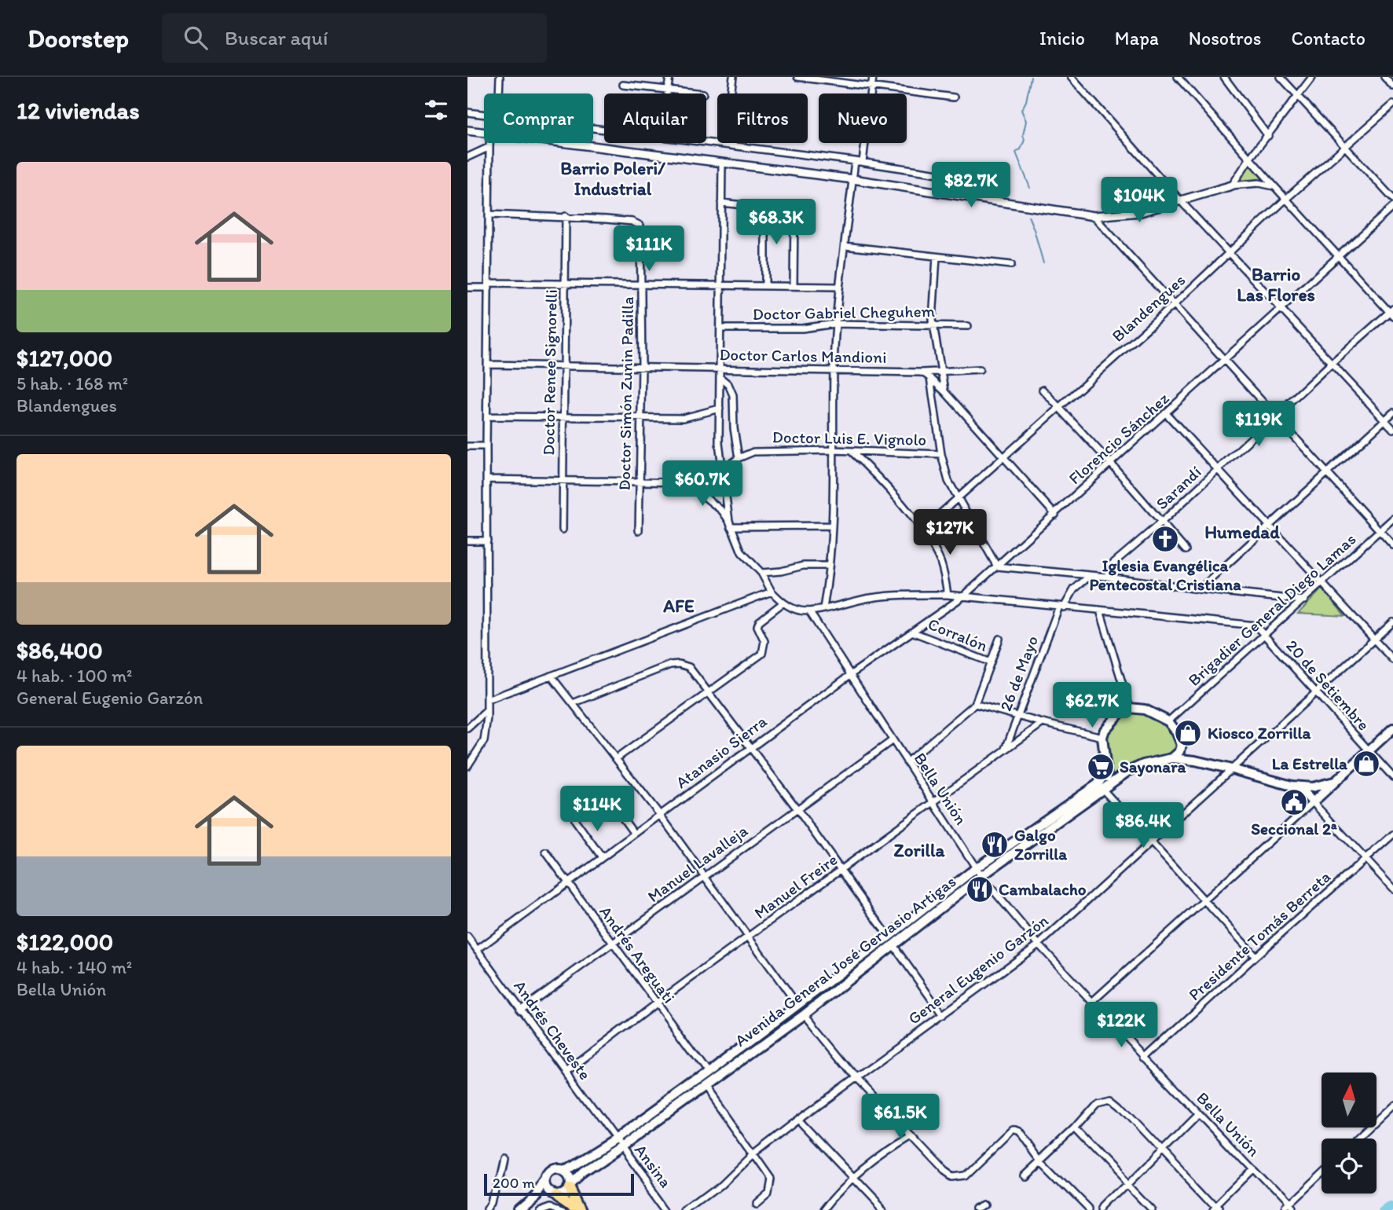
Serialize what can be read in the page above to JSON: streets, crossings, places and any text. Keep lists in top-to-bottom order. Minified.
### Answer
{"streets":{"main road":["Avenida General José Gervasio Artigas"],"street":["Blandengues","Doctor Gabriel Cheguhem","Doctor Carlos Mandioni","Doctor Renee Signorelli","Doctor Simón Zunin Padilla","Doctor Luis E. Vignolo","Florencio Sánchez","Sarandí","Brigadier General Diego Lamas","Corralón","26 de Mayo","20 de Setiembre","Atanasio Sierra","Bella Unión","Manuel Lavalleja","Manuel Freire","Presidente Tomás Berreta","Andrés Areguati","General Eugenio Garzón","Andrés Cheveste","Ansina"]},"crossings":[["Blandengues","Doctor Carlos Mandioni"],["Blandengues","Doctor Luis E. Vignolo"],["Doctor Carlos Mandioni","Doctor Renee Signorelli"],["Doctor Carlos Mandioni","Doctor Simón Zunin Padilla"],["Doctor Carlos Mandioni","Florencio Sánchez"],["Doctor Renee Signorelli","Doctor Simón Zunin Padilla"],["Doctor Renee Signorelli","Doctor Luis E. Vignolo"],["Doctor Simón Zunin Padilla","Doctor Luis E. Vignolo"],["Doctor Luis E. Vignolo","Florencio Sánchez"],["Florencio Sánchez","Corralón"],["Florencio Sánchez","Atanasio Sierra"],["Florencio Sánchez","Bella Unión"],["Brigadier General Diego Lamas","20 de Setiembre"],["26 de Mayo","Manuel Freire"],["20 de Setiembre","General Eugenio Garzón"],["Atanasio Sierra","Bella Unión"],["Atanasio Sierra","Andrés Areguati"],["Atanasio Sierra","Andrés Cheveste"],["Bella Unión","Manuel Lavalleja"],["Bella Unión","Manuel Freire"],["Bella Unión","Presidente Tomás Berreta"],["Bella Unión","Avenida General José Gervasio Artigas"],["Bella Unión","General Eugenio Garzón"],["Manuel Lavalleja","Andrés Areguati"],["Manuel Lavalleja","Andrés Cheveste"],["Manuel Freire","Andrés Areguati"],["Manuel Freire","Andrés Cheveste"],["Andrés Areguati","Avenida General José Gervasio Artigas"],["Avenida General José Gervasio Artigas","General Eugenio Garzón"],["Avenida General José Gervasio Artigas","Andrés Cheveste"],["Avenida General José Gervasio Artigas","Ansina"],["Andrés Cheveste","Ansina"]],"districts":["Barrio Poleri/ Industrial","Barrio Las Flores","Humedad","AFE","Zorilla"],"places":{"church":["Iglesia Evangélica Pentecostal Cristiana"],"shop":["Kiosco Zorrilla","La Estrella"],"supermarket":["Sayonara"],"public building":["Seccional 2ª"],"restaurant":["Galgo Zorrilla","Cambalacho"]},"scale_bar":"200 m","north":"top","page":{"header":"Doorstep","search":"Buscar aquí","nav":["Inicio","Mapa","Nosotros","Contacto"],"heading":"12 viviendas","chip":["Comprar","Alquilar","Filtros","Nuevo"],"list":[{"name":"$127,000","note":"5 hab. · 168 m² · Blandengues"},{"name":"$86,400","note":"4 hab. · 100 m² · General Eugenio Garzón"},{"name":"$122,000","note":"4 hab. · 140 m² · Bella Unión"}],"price":["$82.7K","$104K","$68.3K","$111K","$119K","$60.7K","$127K","$62.7K","$114K","$86.4K","$122K","$61.5K"],"scale":"200 m"}}
